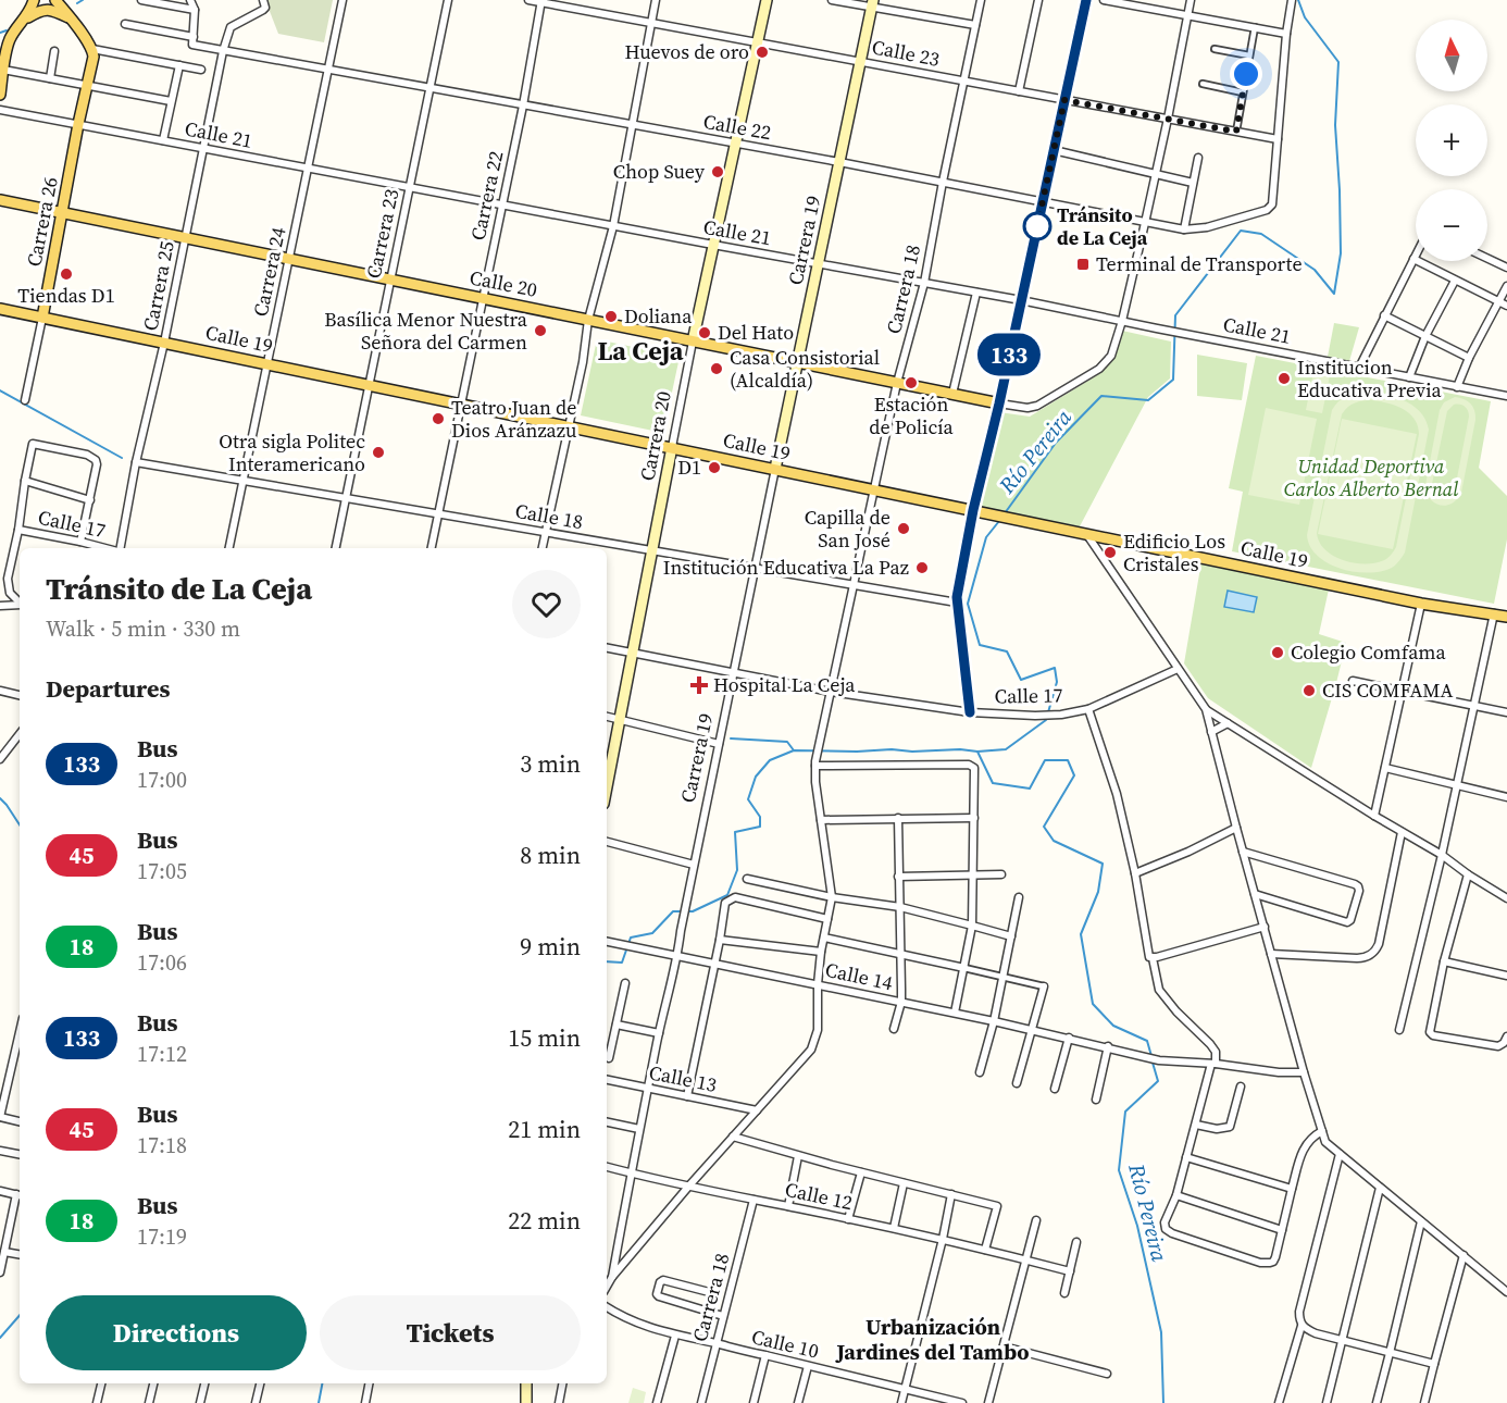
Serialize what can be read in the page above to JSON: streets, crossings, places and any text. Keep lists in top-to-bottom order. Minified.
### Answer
{"streets":{"main road":["Carrera 26","Carrera 19","Calle 20","Calle 19","Carrera 20"],"street":["Calle 23","Calle 22","Calle 21","Carrera 22","Carrera 23","Carrera 24","Carrera 25","Carrera 18","Calle 18","Calle 17","Calle 14","Calle 13","Calle 12","Calle 10"]},"crossings":[["Calle 23","Calle 22"],["Calle 23","Carrera 22"],["Calle 23","Carrera 19"],["Calle 23","Carrera 18"],["Calle 23","Carrera 20"],["Calle 22","Carrera 22"],["Calle 22","Carrera 23"],["Calle 22","Carrera 19"],["Calle 22","Carrera 24"],["Calle 22","Carrera 25"],["Calle 22","Carrera 18"],["Calle 22","Carrera 20"],["Calle 21","Carrera 22"],["Calle 21","Carrera 26"],["Calle 21","Carrera 23"],["Calle 21","Carrera 19"],["Calle 21","Carrera 24"],["Calle 21","Carrera 25"],["Calle 21","Carrera 18"],["Calle 21","Carrera 20"],["Carrera 22","Calle 20"],["Carrera 22","Calle 19"],["Carrera 22","Calle 18"],["Carrera 26","Calle 20"],["Carrera 26","Calle 19"],["Carrera 23","Calle 20"],["Carrera 23","Calle 19"],["Carrera 23","Calle 18"],["Carrera 19","Calle 20"],["Carrera 19","Calle 19"],["Carrera 19","Calle 18"],["Carrera 19","Calle 17"],["Carrera 19","Calle 14"],["Carrera 19","Calle 13"],["Carrera 19","Calle 12"],["Carrera 24","Calle 20"],["Carrera 24","Calle 19"],["Carrera 24","Calle 18"],["Calle 20","Carrera 25"],["Calle 20","Carrera 18"],["Calle 20","Carrera 20"],["Carrera 25","Calle 19"],["Carrera 25","Calle 18"],["Carrera 18","Calle 19"],["Carrera 18","Calle 18"],["Carrera 18","Calle 17"],["Carrera 18","Calle 12"],["Carrera 18","Calle 10"],["Calle 19","Carrera 20"],["Carrera 20","Calle 18"],["Carrera 20","Calle 17"]],"districts":["La Ceja","Urbanización Jardines del Tambo"],"water":["Río Pereira"],"parks":["Unidad Deportiva Carlos Alberto Bernal"],"places":{"other":["Huevos de oro","Chop Suey","Tránsito de La Ceja","Tiendas D1","Doliana","Basílica Menor Nuestra Señora del Carmen","Del Hato","Casa Consistorial (Alcaldía)","Institucion Educativa Previa","Estación de Policía","Teatro Juan de Dios Aránzazu","Otra sigla Politec Interamericano","D1","Capilla de San José","Edificio Los Cristales","Institución Educativa La Paz","Colegio Comfama","CIS COMFAMA"],"transit":["Terminal de Transporte"],"health":["Hospital La Ceja"]},"lines":["bus line 133"],"north":"top","page":{"on_map":"133","map_buttons":["+","−"],"heading":[["Tránsito de La Ceja","Walk · 5 min · 330 m"],"Departures"],"list":[{"mark":"133","name":"Bus","note":"17:00","value":"3 min"},{"mark":"45","name":"Bus","note":"17:05","value":"8 min"},{"mark":"18","name":"Bus","note":"17:06","value":"9 min"},{"mark":"133","name":"Bus","note":"17:12","value":"15 min"},{"mark":"45","name":"Bus","note":"17:18","value":"21 min"},{"mark":"18","name":"Bus","note":"17:19","value":"22 min"}],"buttons":["Directions","Tickets"]}}
